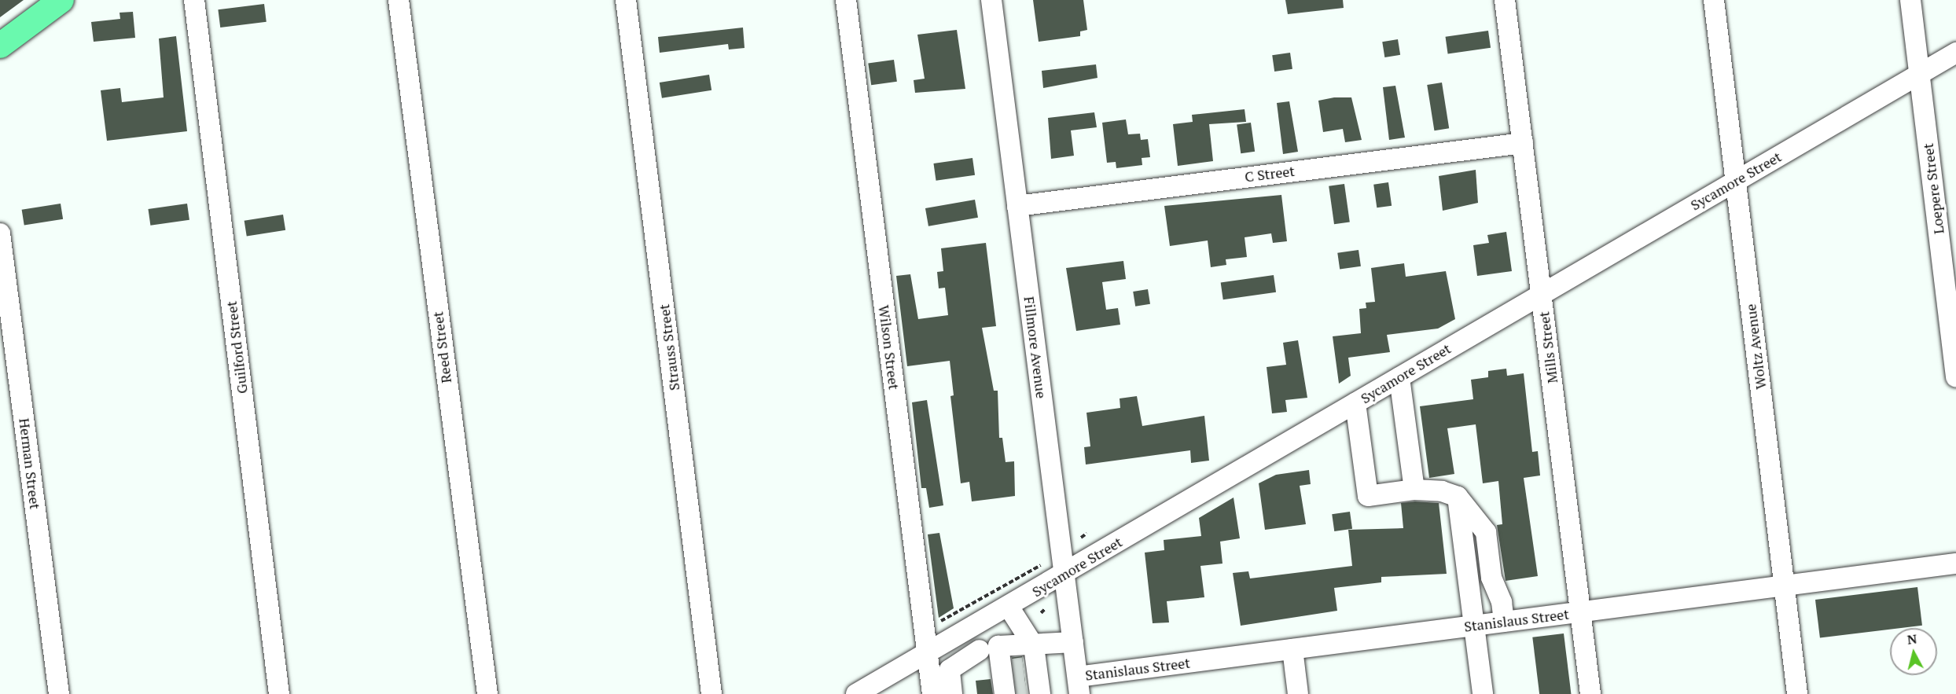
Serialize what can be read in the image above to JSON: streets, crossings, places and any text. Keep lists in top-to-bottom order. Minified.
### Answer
{"streets":{"street":["C Street","Sycamore Street","Loepere Street","Woltz Avenue","Guilford Street","Reed Street","Strauss Street","Wilson Street","Fillmore Avenue","Mills Street","Herman Street","Stanislaus Street"]},"crossings":[["C Street","Fillmore Avenue"],["C Street","Mills Street"],["Sycamore Street","Loepere Street"],["Sycamore Street","Woltz Avenue"],["Sycamore Street","Wilson Street"],["Sycamore Street","Fillmore Avenue"],["Sycamore Street","Mills Street"],["Woltz Avenue","Stanislaus Street"],["Fillmore Avenue","Stanislaus Street"],["Mills Street","Stanislaus Street"]],"north":"top"}
